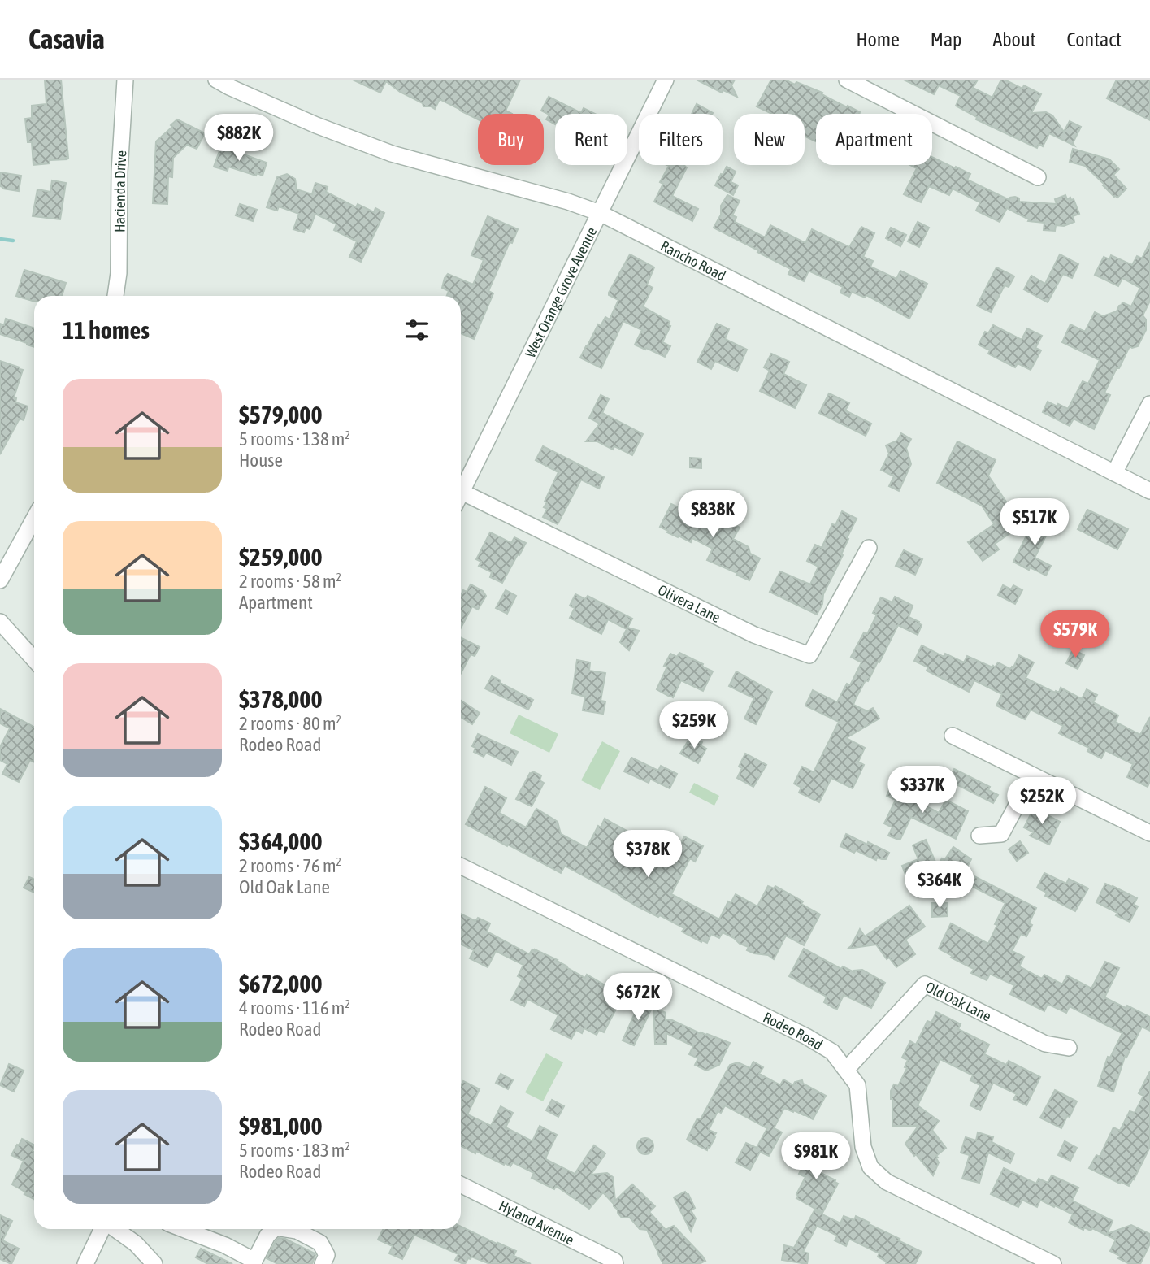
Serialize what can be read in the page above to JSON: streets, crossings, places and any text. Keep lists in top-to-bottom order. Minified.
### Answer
{"streets":{"street":["Hacienda Drive","Rancho Road","West Orange Grove Avenue","Olivera Lane","Old Oak Lane","Rodeo Road","Hyland Avenue"]},"crossings":[["Rancho Road","West Orange Grove Avenue"],["Old Oak Lane","Rodeo Road"]],"page":{"header":"Casavia","nav":["Home","Map","About","Contact"],"price":["$882K","$838K","$517K","$579K","$259K","$337K","$252K","$378K","$364K","$672K","$981K"],"chip":["Buy","Rent","Filters","New","Apartment"],"heading":"11 homes","list":[{"name":"$579,000","note":"5 rooms · 138 m² · House"},{"name":"$259,000","note":"2 rooms · 58 m² · Apartment"},{"name":"$378,000","note":"2 rooms · 80 m² · Rodeo Road"},{"name":"$364,000","note":"2 rooms · 76 m² · Old Oak Lane"},{"name":"$672,000","note":"4 rooms · 116 m² · Rodeo Road"},{"name":"$981,000","note":"5 rooms · 183 m² · Rodeo Road"}]}}
